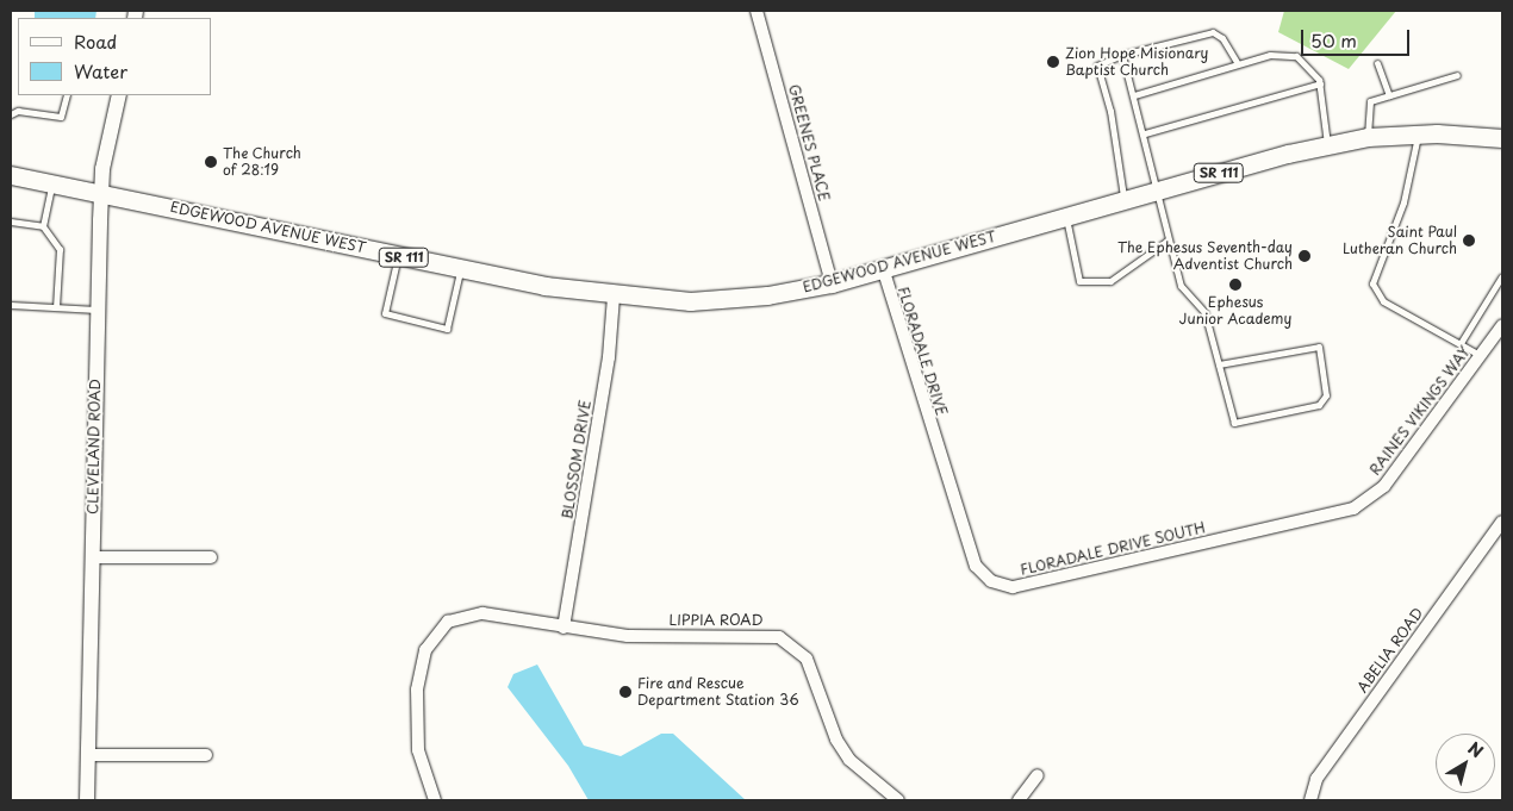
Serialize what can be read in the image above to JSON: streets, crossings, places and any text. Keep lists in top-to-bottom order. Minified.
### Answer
{"streets":{"main road":["SR 111","EDGEWOOD AVENUE WEST"],"street":["GREENES PLACE","FLORADALE DRIVE","RAINES VIKINGS WAY","CLEVELAND ROAD","BLOSSOM DRIVE","FLORADALE DRIVE SOUTH","LIPPIA ROAD","ABELIA ROAD"]},"crossings":[["GREENES PLACE","EDGEWOOD AVENUE WEST"],["EDGEWOOD AVENUE WEST","FLORADALE DRIVE"],["EDGEWOOD AVENUE WEST","CLEVELAND ROAD"],["EDGEWOOD AVENUE WEST","BLOSSOM DRIVE"],["FLORADALE DRIVE","FLORADALE DRIVE SOUTH"],["RAINES VIKINGS WAY","FLORADALE DRIVE SOUTH"],["BLOSSOM DRIVE","LIPPIA ROAD"]],"places":["Zion Hope Misionary Baptist Church","The Church of 28:19","Saint Paul Lutheran Church","The Ephesus Seventh-day Adventist Church","Ephesus Junior Academy","Fire and Rescue Department Station 36"],"legend":["Road","Water"],"scale_bar":"50 m","north":"top right"}
